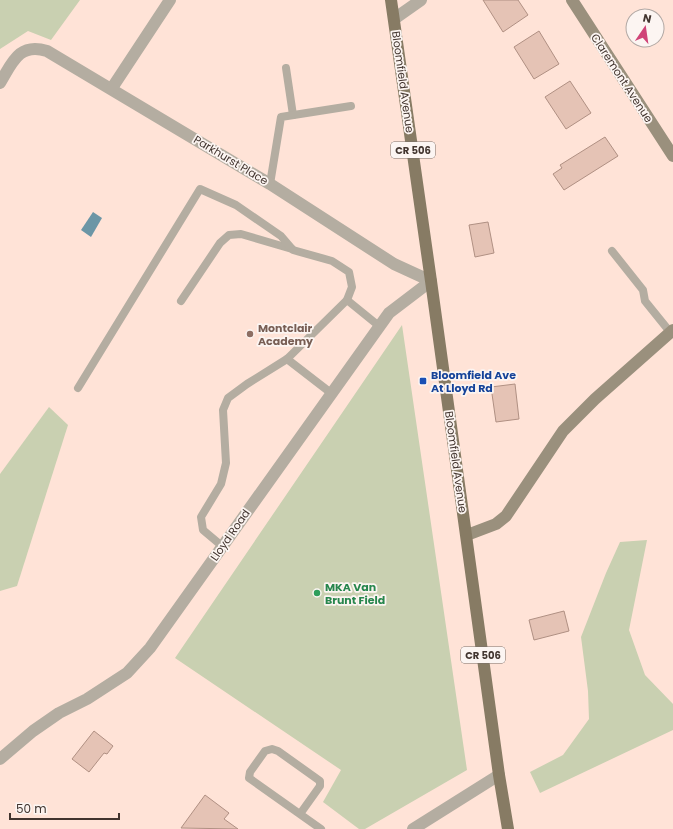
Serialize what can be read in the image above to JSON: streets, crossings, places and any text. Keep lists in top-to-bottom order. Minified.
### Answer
{"streets":{"main road":["Bloomfield Avenue","CR 506"],"street":["Claremont Avenue","Parkhurst Place","Lloyd Road"]},"crossings":[["Bloomfield Avenue","Parkhurst Place"],["Bloomfield Avenue","Lloyd Road"],["Parkhurst Place","Lloyd Road"]],"places":{"other":["Montclair Academy","MKA Van Brunt Field"],"transit":["Bloomfield Ave At Lloyd Rd"]},"scale_bar":"50 m","north":"top"}
